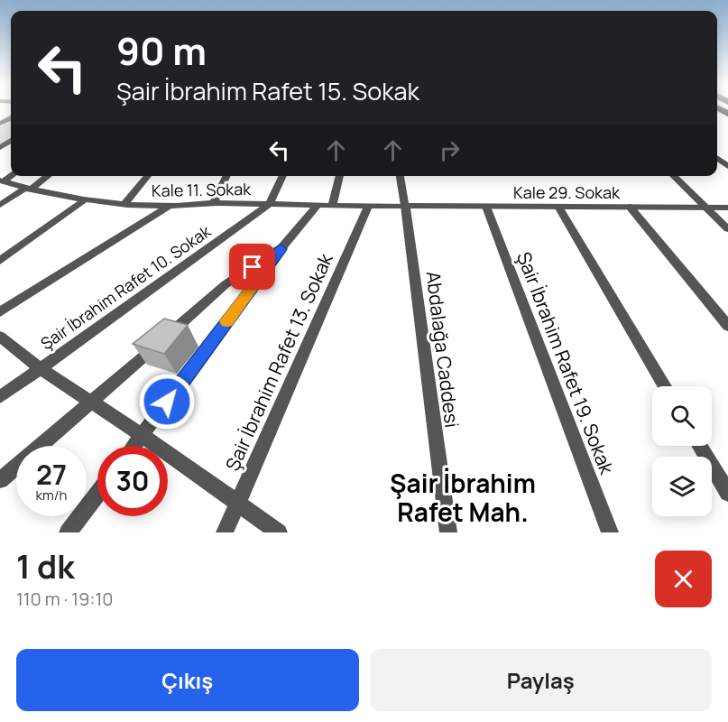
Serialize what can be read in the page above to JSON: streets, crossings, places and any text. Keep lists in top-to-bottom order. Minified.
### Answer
{"streets":{"street":["Kale 11. Sokak","Kale 29. Sokak","Şair İbrahim Rafet 10. Sokak","Abdalağa Caddesi","Şair İbrahim Rafet 13. Sokak","Şair İbrahim Rafet 19. Sokak"]},"crossings":[["Kale 11. Sokak","Kale 29. Sokak"],["Kale 11. Sokak","Şair İbrahim Rafet 10. Sokak"],["Kale 11. Sokak","Abdalağa Caddesi"],["Kale 11. Sokak","Şair İbrahim Rafet 13. Sokak"],["Kale 29. Sokak","Abdalağa Caddesi"],["Kale 29. Sokak","Şair İbrahim Rafet 19. Sokak"]],"districts":["Şair İbrahim Rafet Mah."],"page":{"turn":["90 m","Şair İbrahim Rafet 15. Sokak"],"speed":"27 km/h","limit":"30","heading":["1 dk","110 m · 19:10"],"buttons":["Çıkış","Paylaş"]}}
